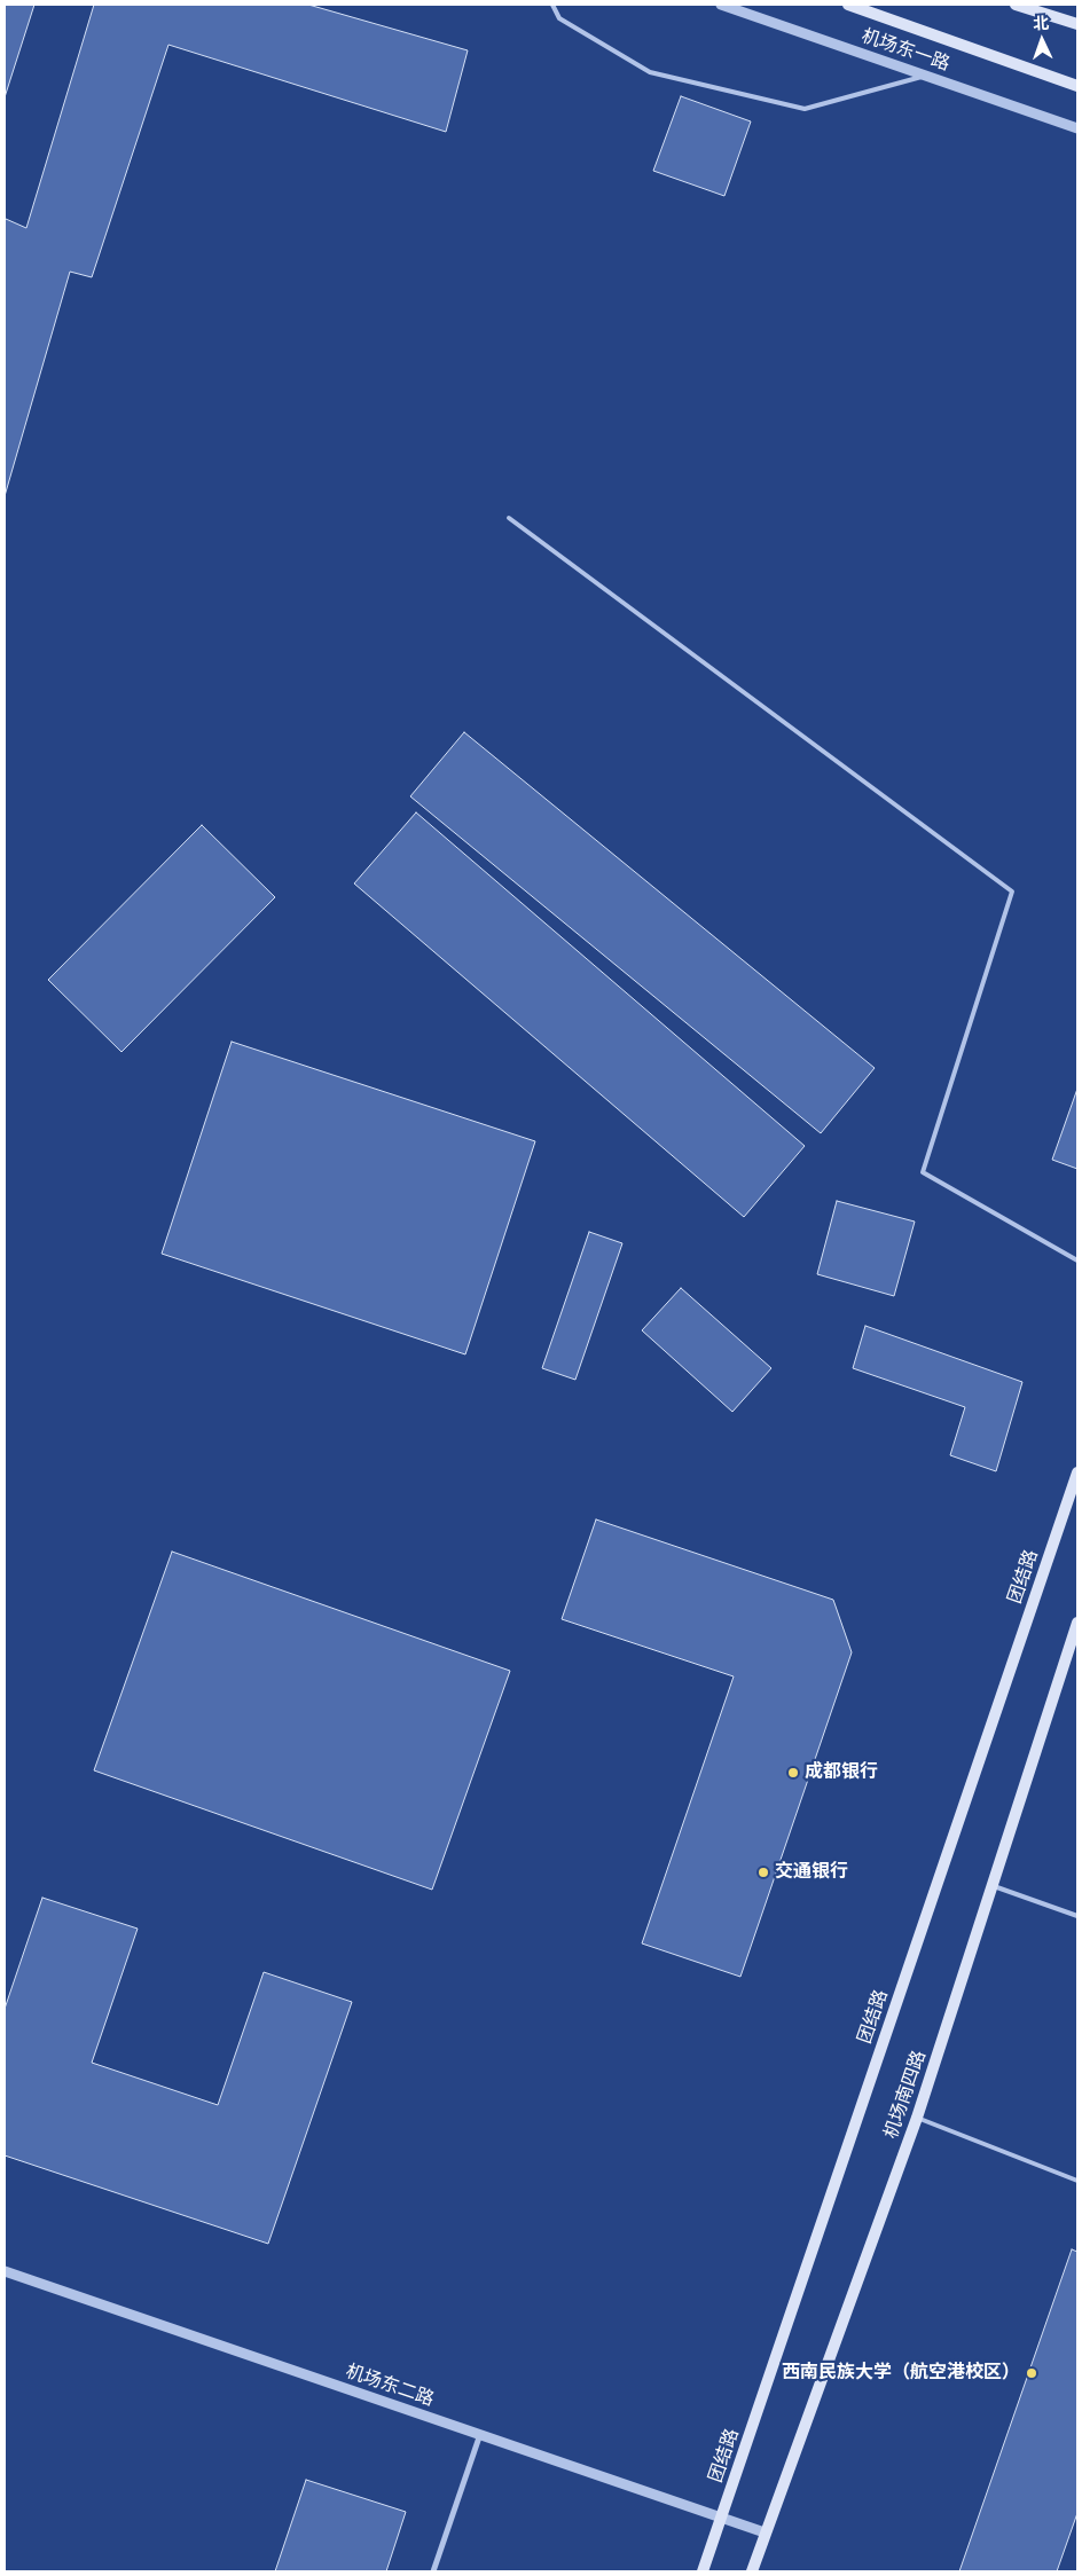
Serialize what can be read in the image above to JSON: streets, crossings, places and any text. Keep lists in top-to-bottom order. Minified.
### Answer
{"streets":{"main road":["团结路","机场南四路"],"street":["机场东一路","机场东二路"]},"crossings":[["团结路","机场东二路"],["机场南四路","机场东二路"]],"places":["成都银行","交通银行","西南民族大学（航空港校区）"],"north":"top"}
